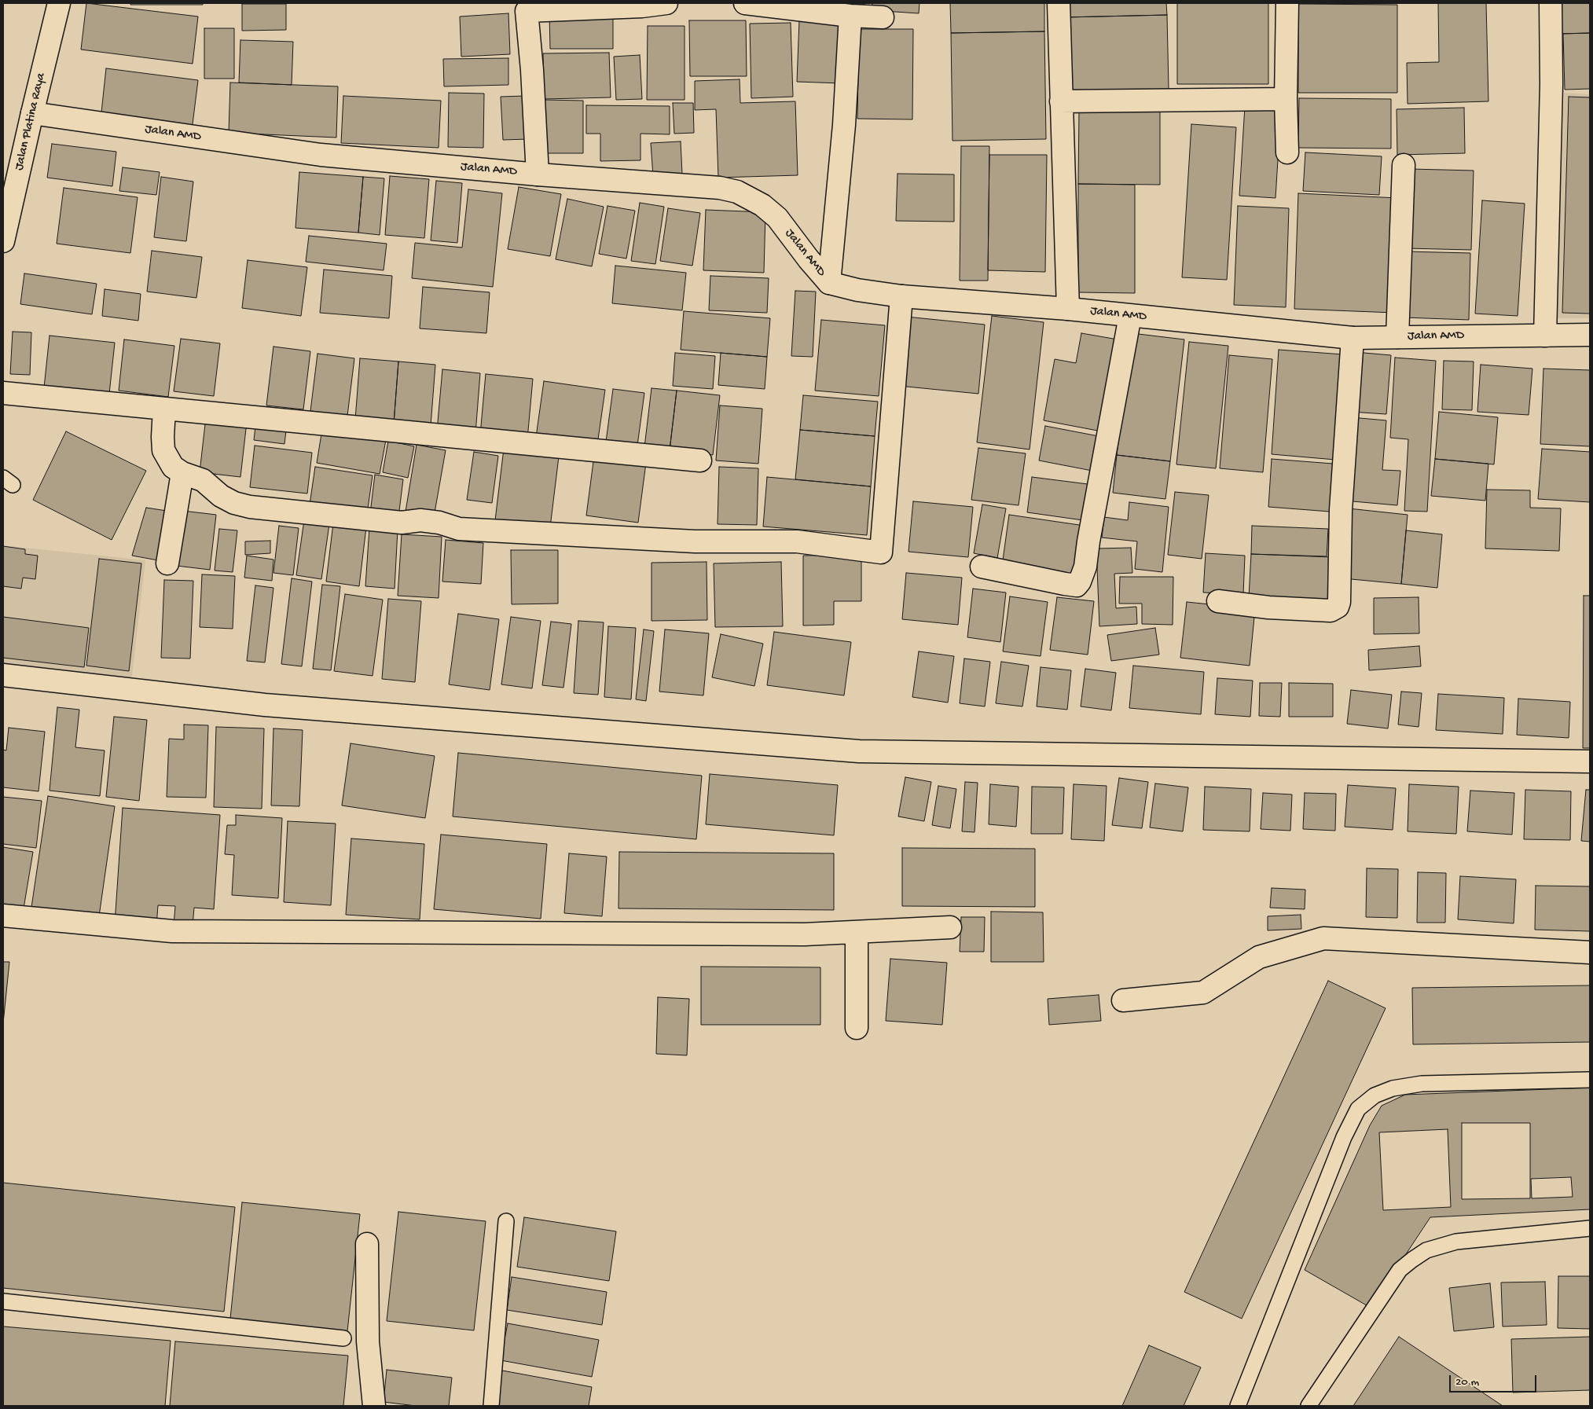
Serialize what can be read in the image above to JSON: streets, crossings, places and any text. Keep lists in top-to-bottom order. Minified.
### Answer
{"streets":{"street":["Jalan Platina Raya","Jalan AMD"]},"crossings":[["Jalan Platina Raya","Jalan AMD"]],"scale_bar":"20 m"}
